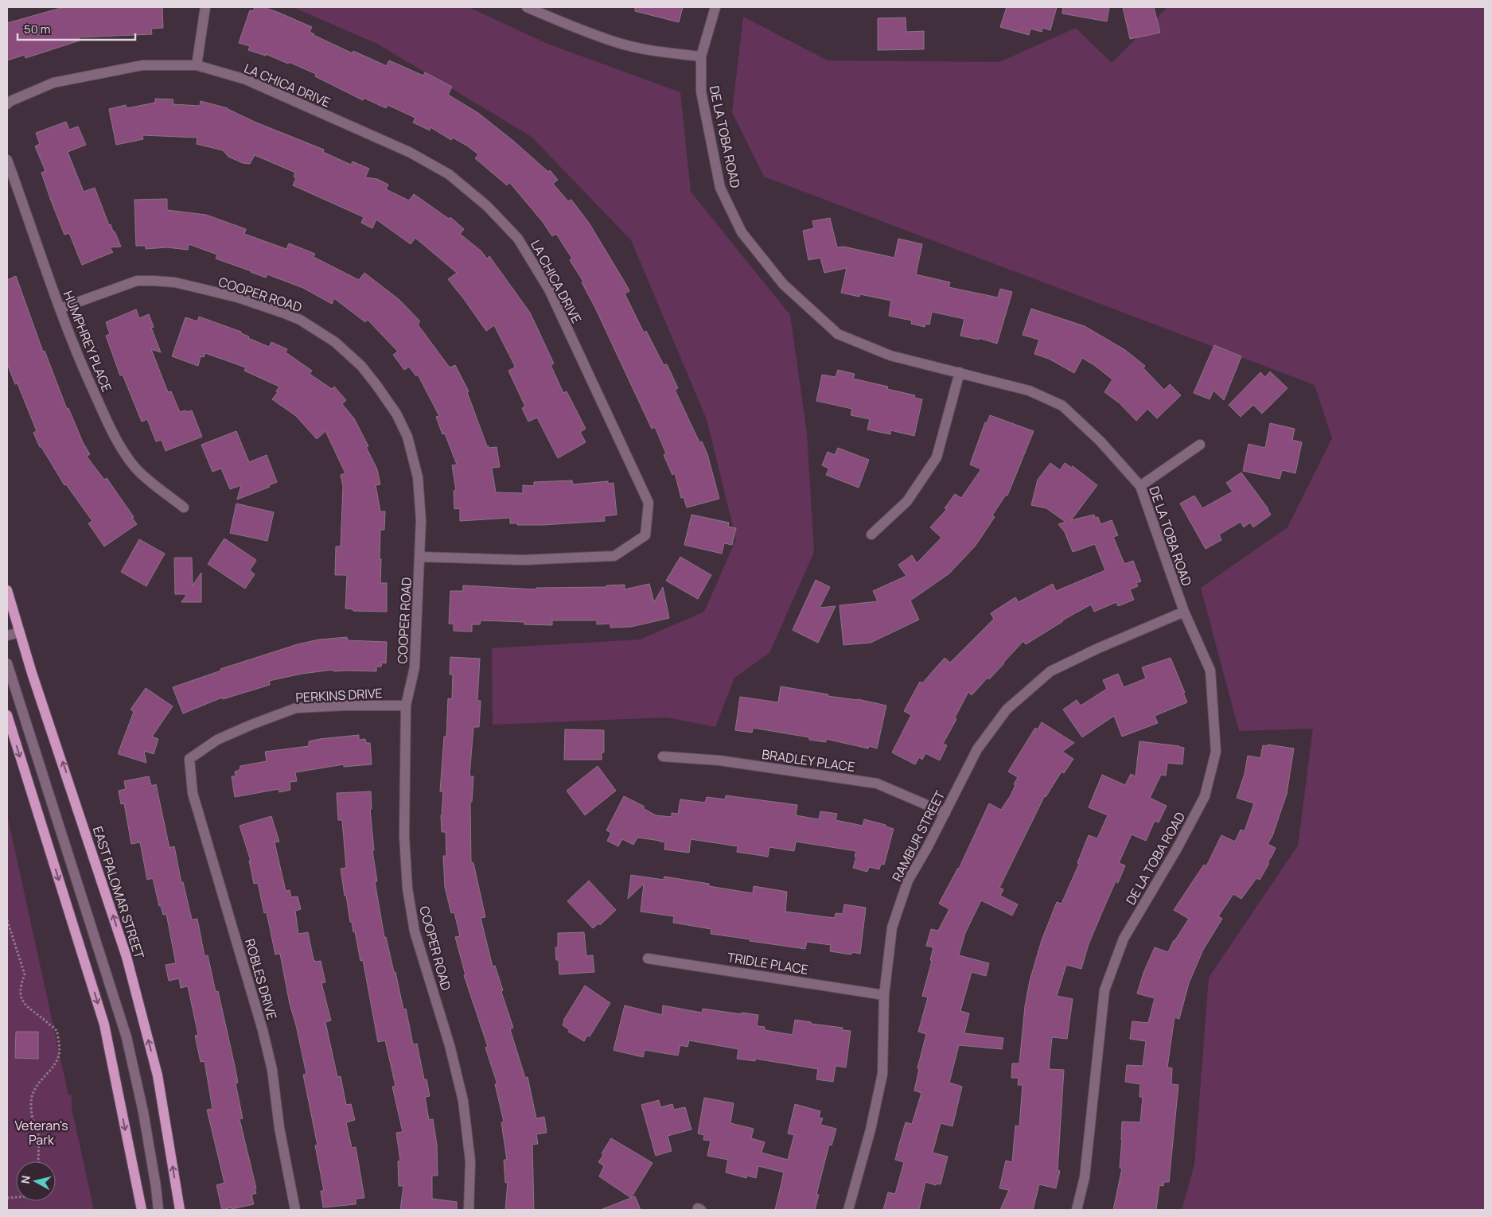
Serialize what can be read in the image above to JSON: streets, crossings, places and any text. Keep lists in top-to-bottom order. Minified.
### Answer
{"streets":{"main road":["EAST PALOMAR STREET"],"street":["LA CHICA DRIVE","DE LA TOBA ROAD","COOPER ROAD","HUMPHREY PLACE","PERKINS DRIVE","BRADLEY PLACE","RAMBUR STREET","TRIDLE PLACE","ROBLES DRIVE"]},"crossings":[["LA CHICA DRIVE","COOPER ROAD"],["DE LA TOBA ROAD","RAMBUR STREET"],["COOPER ROAD","HUMPHREY PLACE"],["COOPER ROAD","PERKINS DRIVE"],["PERKINS DRIVE","ROBLES DRIVE"],["BRADLEY PLACE","RAMBUR STREET"],["RAMBUR STREET","TRIDLE PLACE"]],"parks":["Veteran's Park"],"scale_bar":"50 m","north":"left"}
